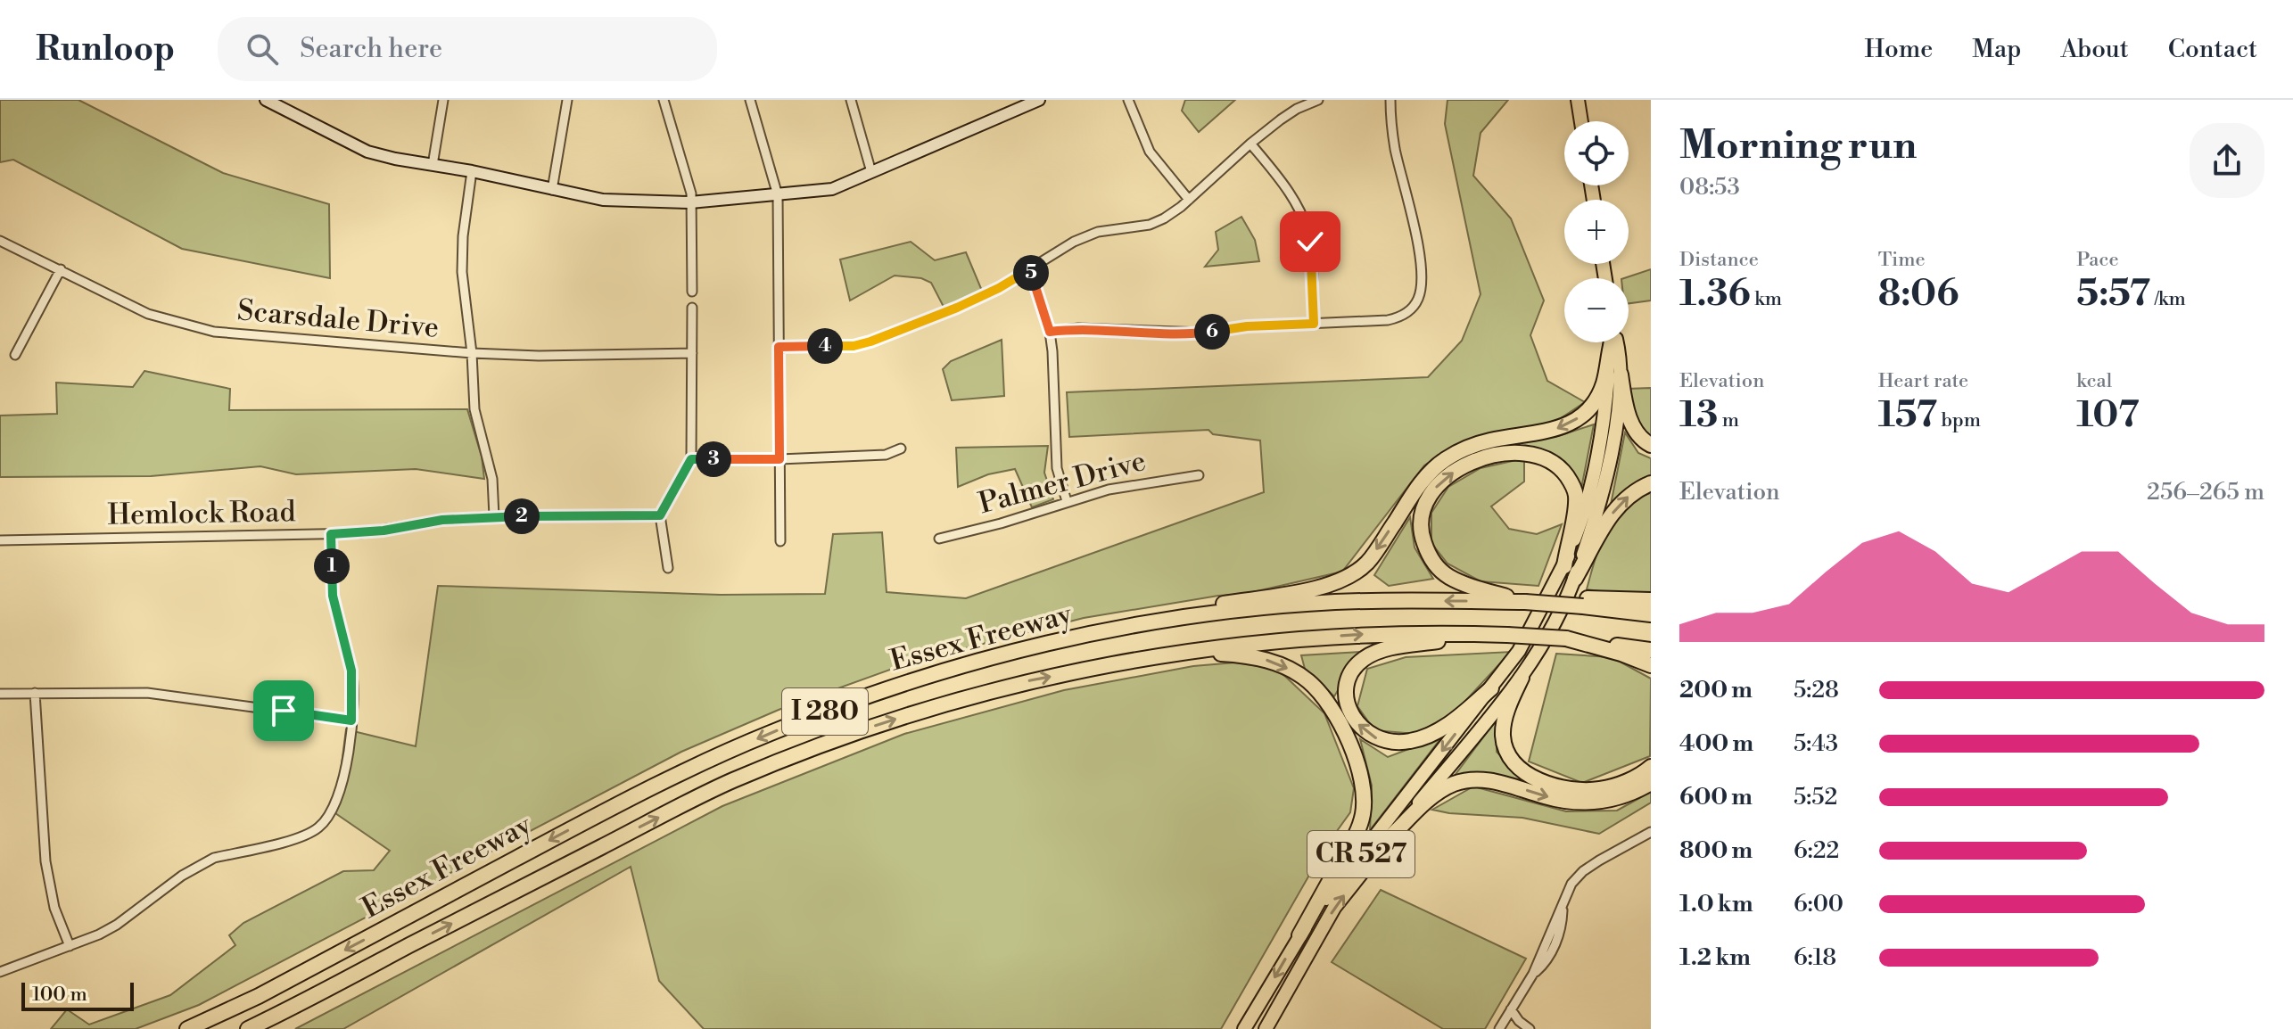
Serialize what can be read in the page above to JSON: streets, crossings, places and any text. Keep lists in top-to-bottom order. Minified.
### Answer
{"streets":{"highway":["Essex Freeway","I 280"],"main road":["CR 527"],"street":["Scarsdale Drive","Palmer Drive","Hemlock Road"]},"scale_bar":"100 m","page":{"header":"Runloop","search":"Search here","nav":["Home","Map","About","Contact"],"heading":["Morning run","08:53"],"map_buttons":["+","−"],"stats":[["Distance","1.36 km"],["Time","8:06"],["Pace","5:57 /km"],["Elevation","13 m"],["Heart rate","157 bpm"],["kcal","107"]],"pins":["5","6","4","3","2","1"],"chart":["Elevation","256–265 m"],"list":[{"name":"200 m","note":"5:28"},{"name":"400 m","note":"5:43"},{"name":"600 m","note":"5:52"},{"name":"800 m","note":"6:22"},{"name":"1.0 km","note":"6:00"},{"name":"1.2 km","note":"6:18"}],"scale":"100 m"}}
